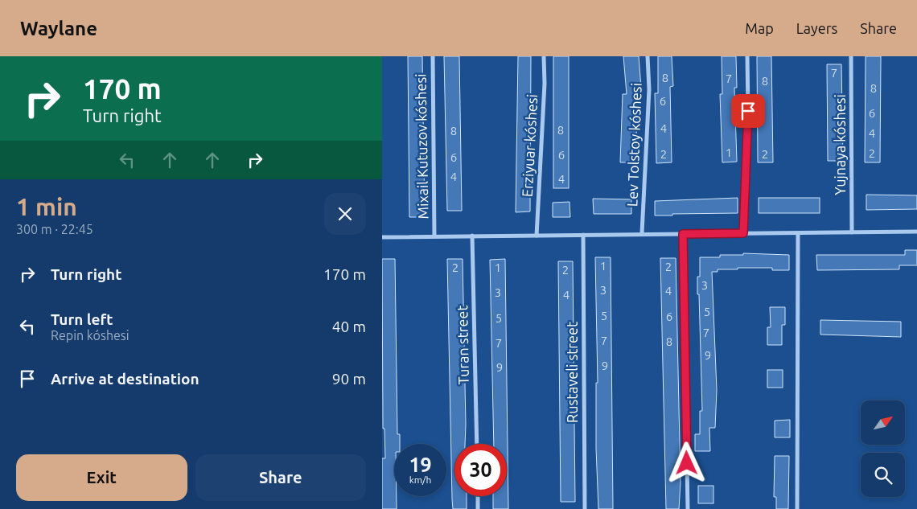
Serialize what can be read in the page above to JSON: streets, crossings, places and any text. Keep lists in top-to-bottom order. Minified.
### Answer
{"streets":{"street":["Lev Tolstoy kóshesi","Yujnaya kóshesi","Erziyuar kóshesi","Mixail Kutuzov kóshesi","Turan street","Rustaveli street"]},"house_numbers":["7","8","7","8","8","6","6","4","8","8","4","1","2","2","2","6","6","4","4","1","2","2","1","2","3","3","4","3","4","5","5","6","5","7","7","8","7","9","9","9"],"north":"top right","page":{"header":"Waylane","nav":["Map","Layers","Share"],"turn":["170 m","Turn right"],"heading":["1 min","300 m · 22:45"],"list":[{"name":"Turn right","value":"170 m"},{"name":"Turn left","note":"Repin kóshesi","value":"40 m"},{"name":"Arrive at destination","value":"90 m"}],"speed":"19 km/h","limit":"30","buttons":["Exit","Share"]}}
